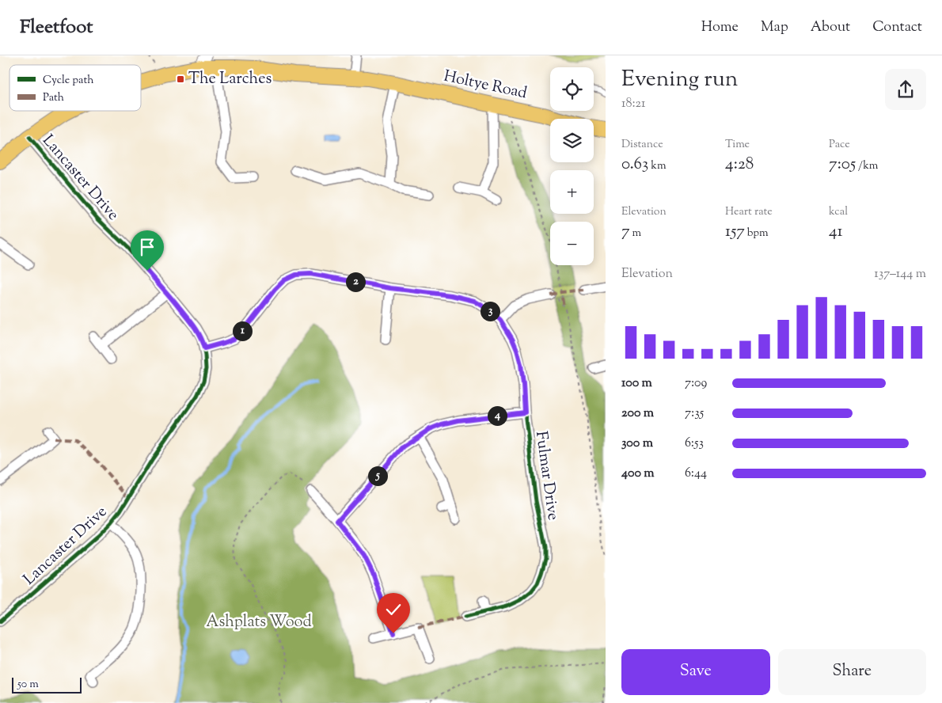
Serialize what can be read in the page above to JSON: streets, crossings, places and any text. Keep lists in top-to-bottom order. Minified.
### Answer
{"streets":{"main road":["Holtye Road"],"street":["Lancaster Drive","Fulmar Drive"]},"crossings":[["Holtye Road","Lancaster Drive"],["Lancaster Drive","Fulmar Drive"]],"parks":["Ashplats Wood"],"places":{"transit":["The Larches"]},"legend":["Cycle path","Path"],"scale_bar":"50 m","page":{"header":"Fleetfoot","nav":["Home","Map","About","Contact"],"heading":["Evening run","18:21"],"map_buttons":["+","−"],"stats":[["Distance","0.63 km"],["Time","4:28"],["Pace","7:05 /km"],["Elevation","7 m"],["Heart rate","157 bpm"],["kcal","41"]],"chart":["Elevation","137–144 m"],"pins":["2","3","1","4","5"],"list":[{"name":"100 m","note":"7:09"},{"name":"200 m","note":"7:35"},{"name":"300 m","note":"6:53"},{"name":"400 m","note":"6:44"}],"buttons":["Save","Share"],"scale":"50 m"}}
